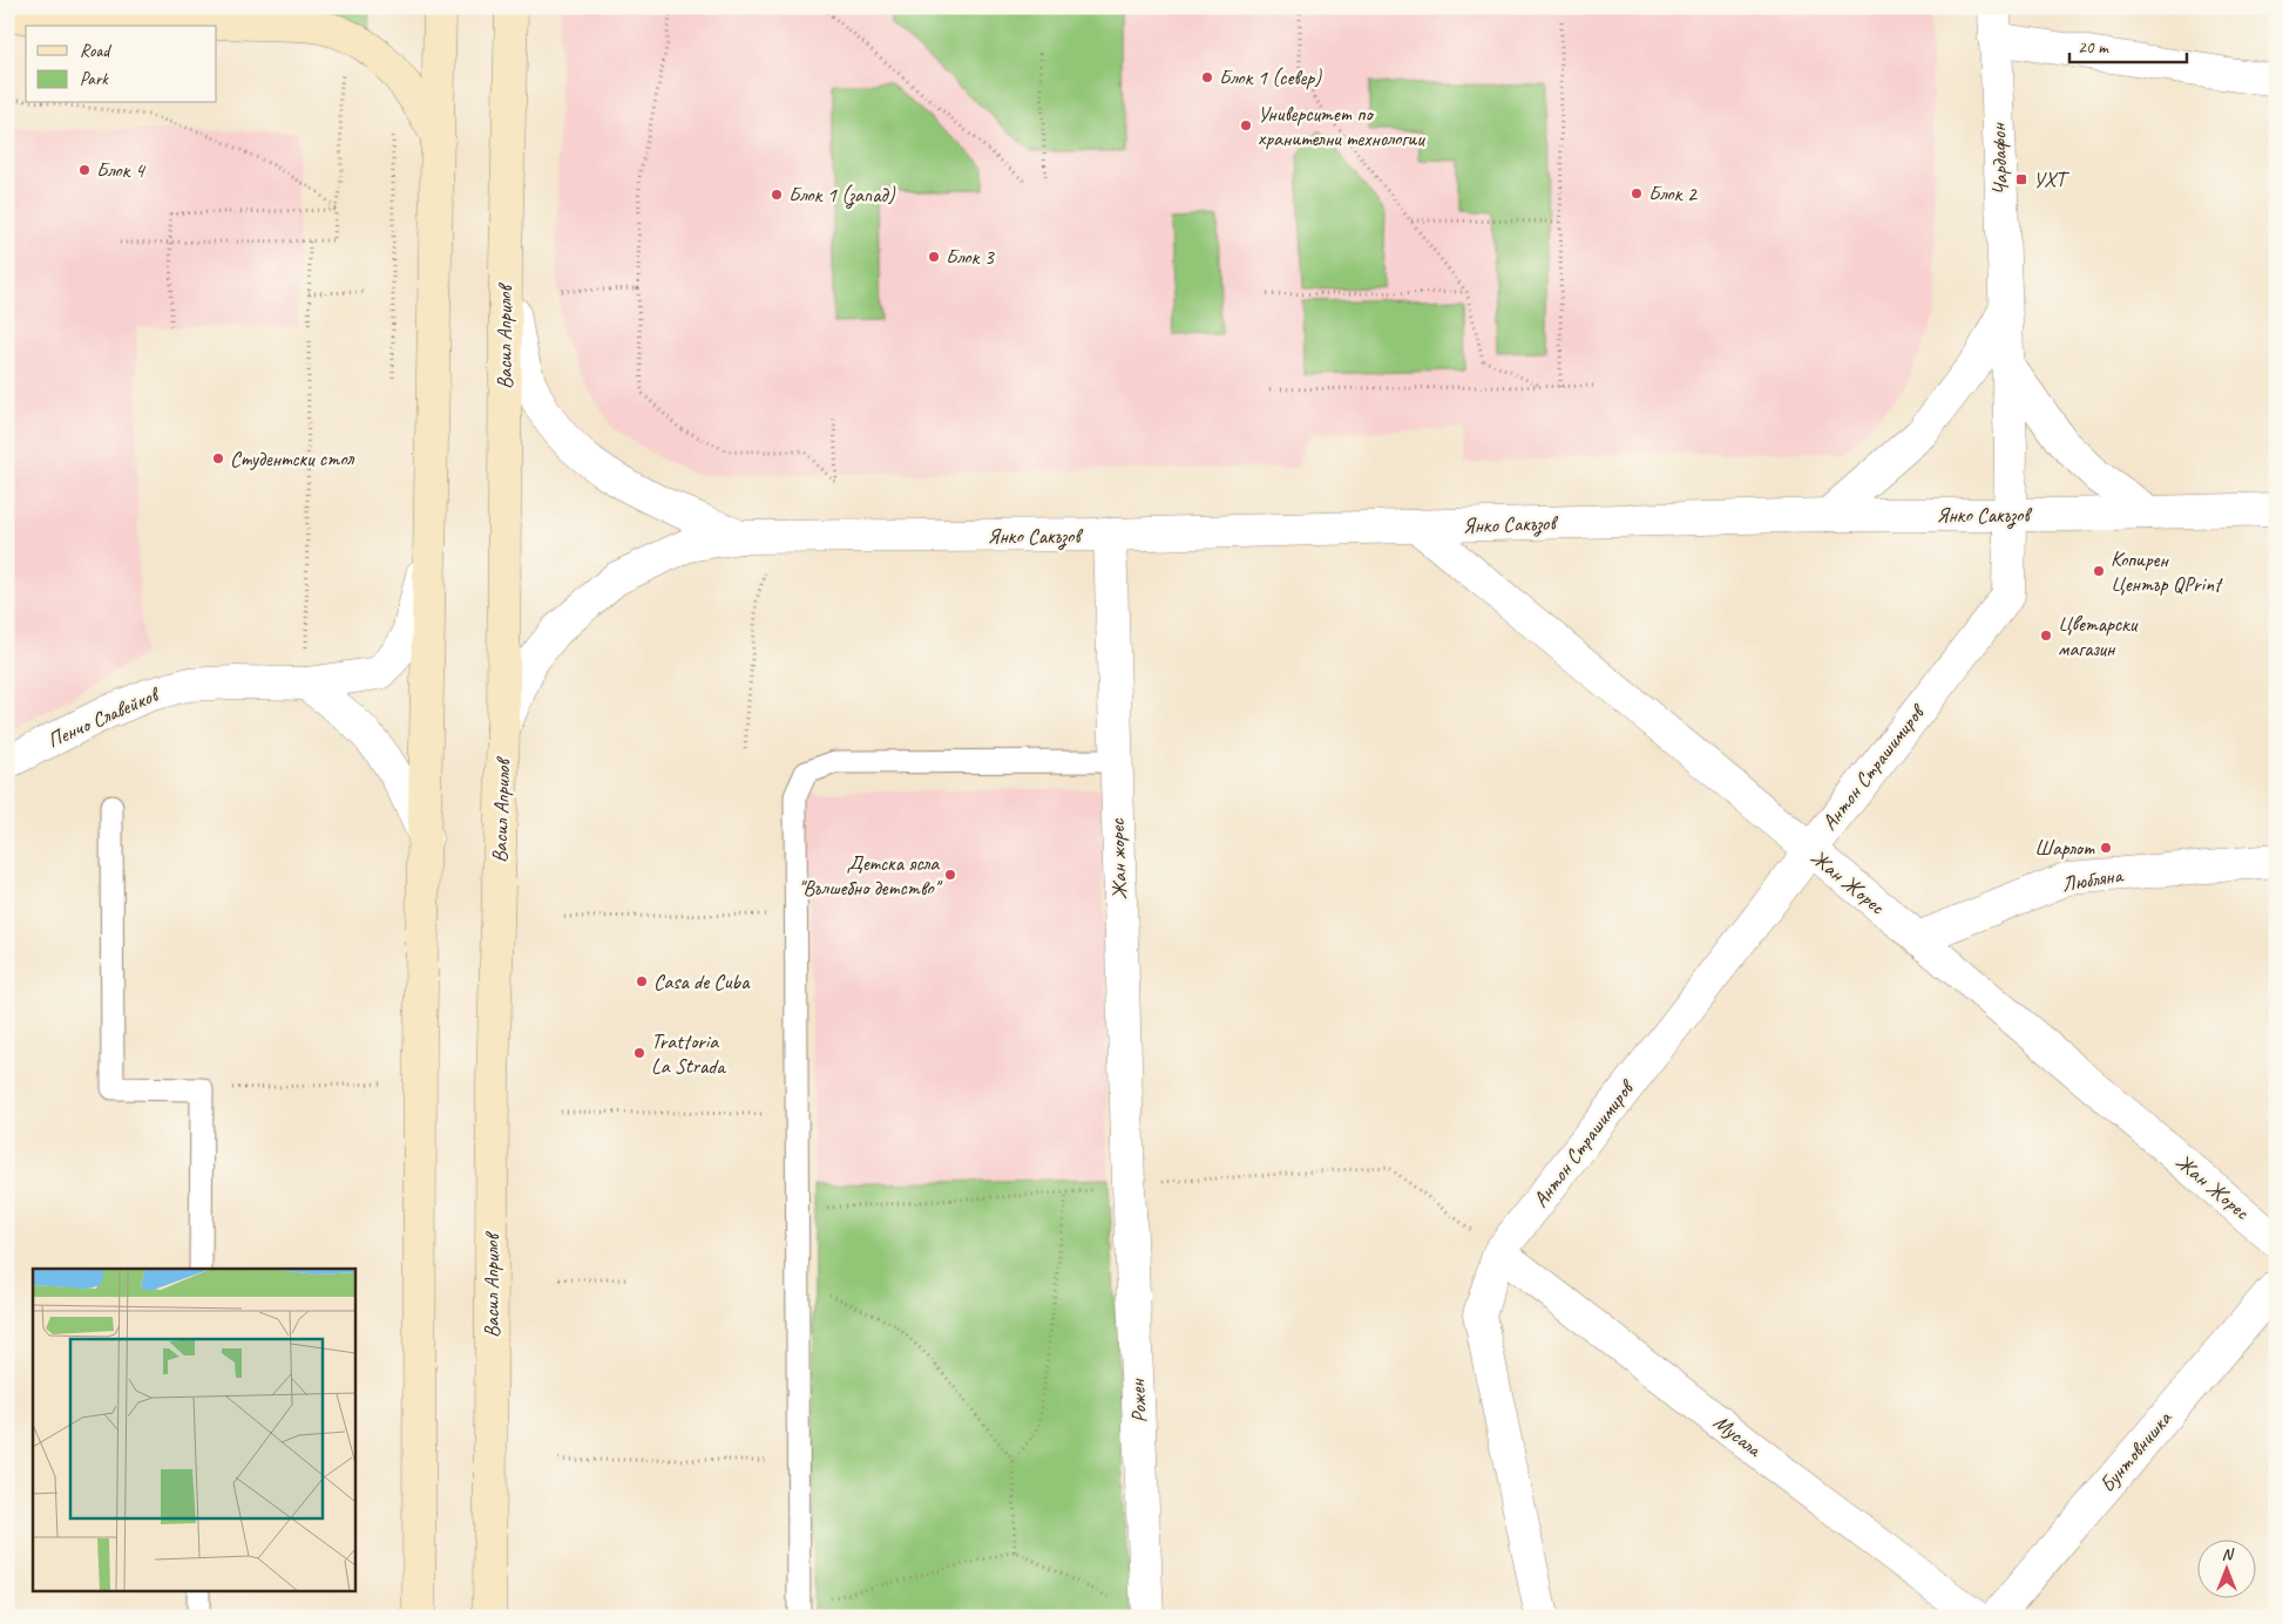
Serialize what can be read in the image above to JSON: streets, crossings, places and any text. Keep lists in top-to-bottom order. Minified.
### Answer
{"streets":{"main road":["Васил Априлов"],"street":["Чардафон","Янко Сакъзов","Пенчо Славейков","Антон Страшимиров","Жан жорес","Любляна","Жан Жорес","Рожен","Мусала","Бунтовнишка"]},"crossings":[["Чардафон","Антон Страшимиров"],["Васил Априлов","Янко Сакъзов"],["Янко Сакъзов","Антон Страшимиров"],["Янко Сакъзов","Жан жорес"],["Янко Сакъзов","Жан Жорес"],["Антон Страшимиров","Жан Жорес"],["Антон Страшимиров","Мусала"],["Жан жорес","Рожен"],["Любляна","Жан Жорес"]],"places":{"other":["Блок 1 (север)","Университет по хранителни технологии","Блок 4","Блок 2","Блок 1 (запад)","Блок 3","Студентски стол","Копирен Център QPrint","Цветарски магазин","Шарлот","Детска ясла \"Вълшебно детство\"","Casa de Cuba","Trattoria La Strada"],"transit":["УХТ"]},"legend":["Road","Park"],"scale_bar":"20 m","north":"top"}
